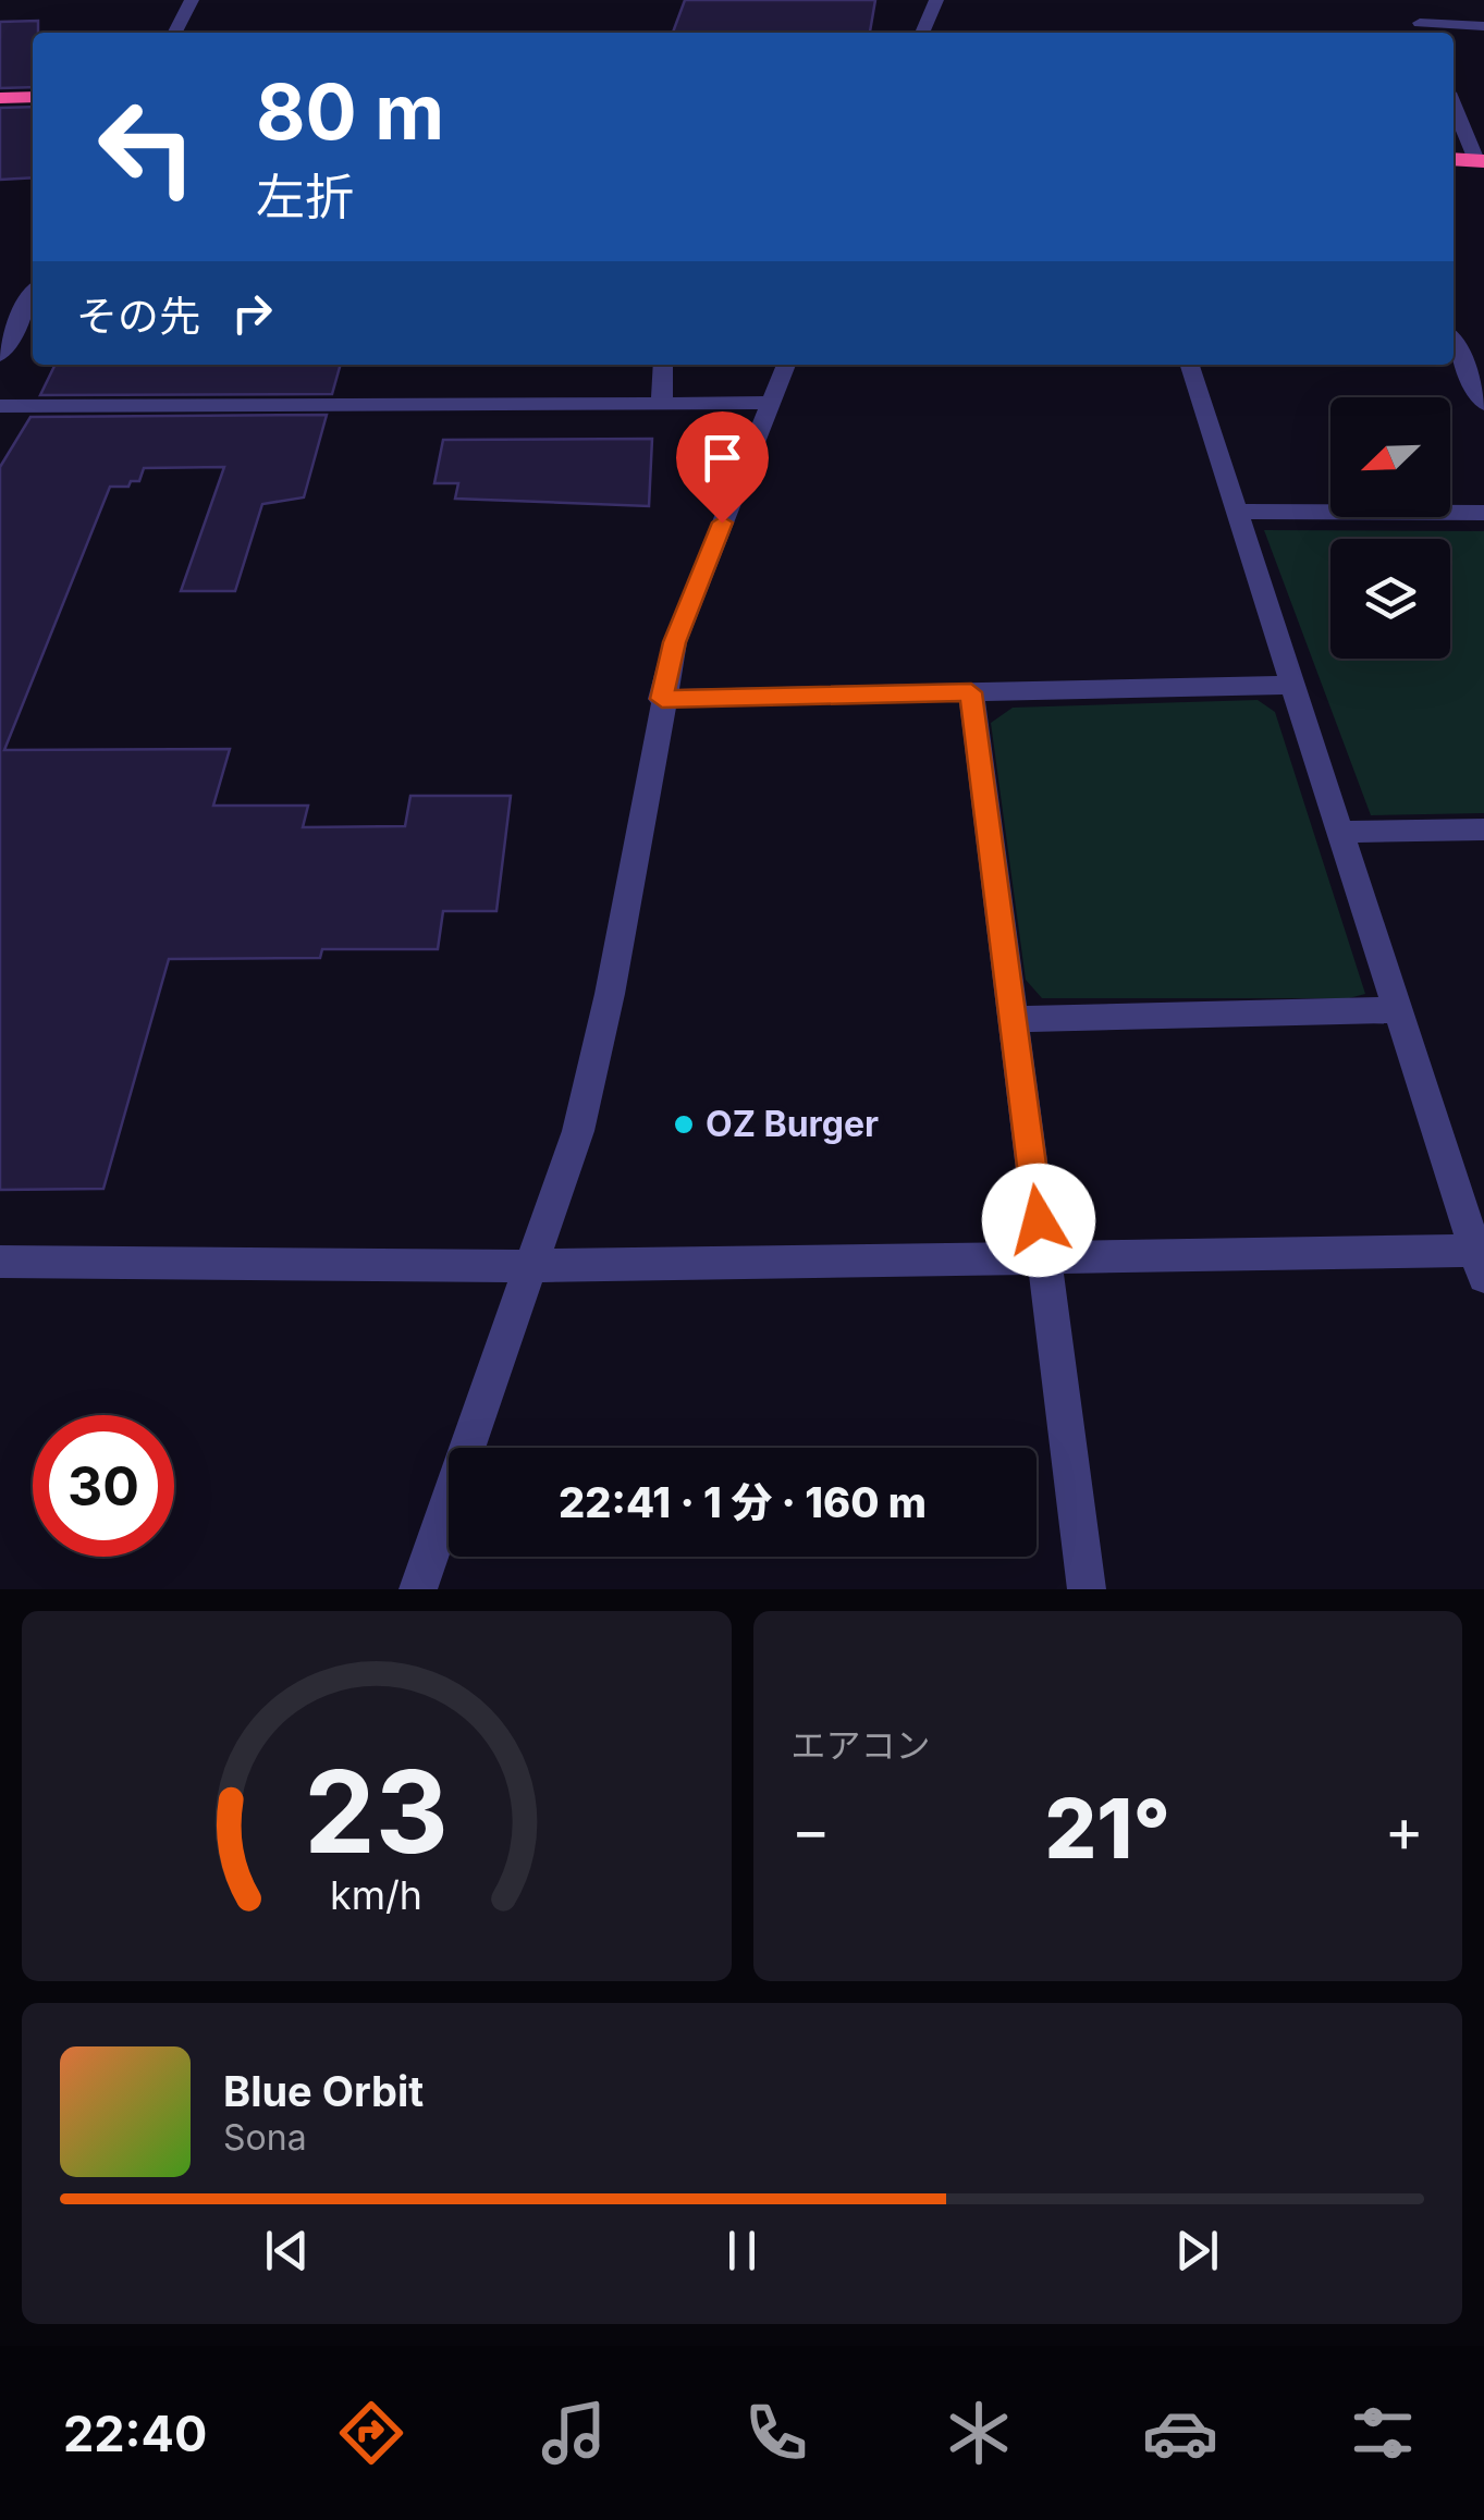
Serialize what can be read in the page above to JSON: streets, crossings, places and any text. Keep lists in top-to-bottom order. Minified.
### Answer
{"places":["OZ Burger"],"north":"bottom left","page":{"turn":["80 m","左折"],"then":"その先","limit":"30","trip":"22:41 · 1 分 · 160 m","tile":"エアコン","heat":["−","21°","+"],"song":["Blue Orbit","Sona"],"tabs":"22:40","gauge":["23","km/h"]}}
